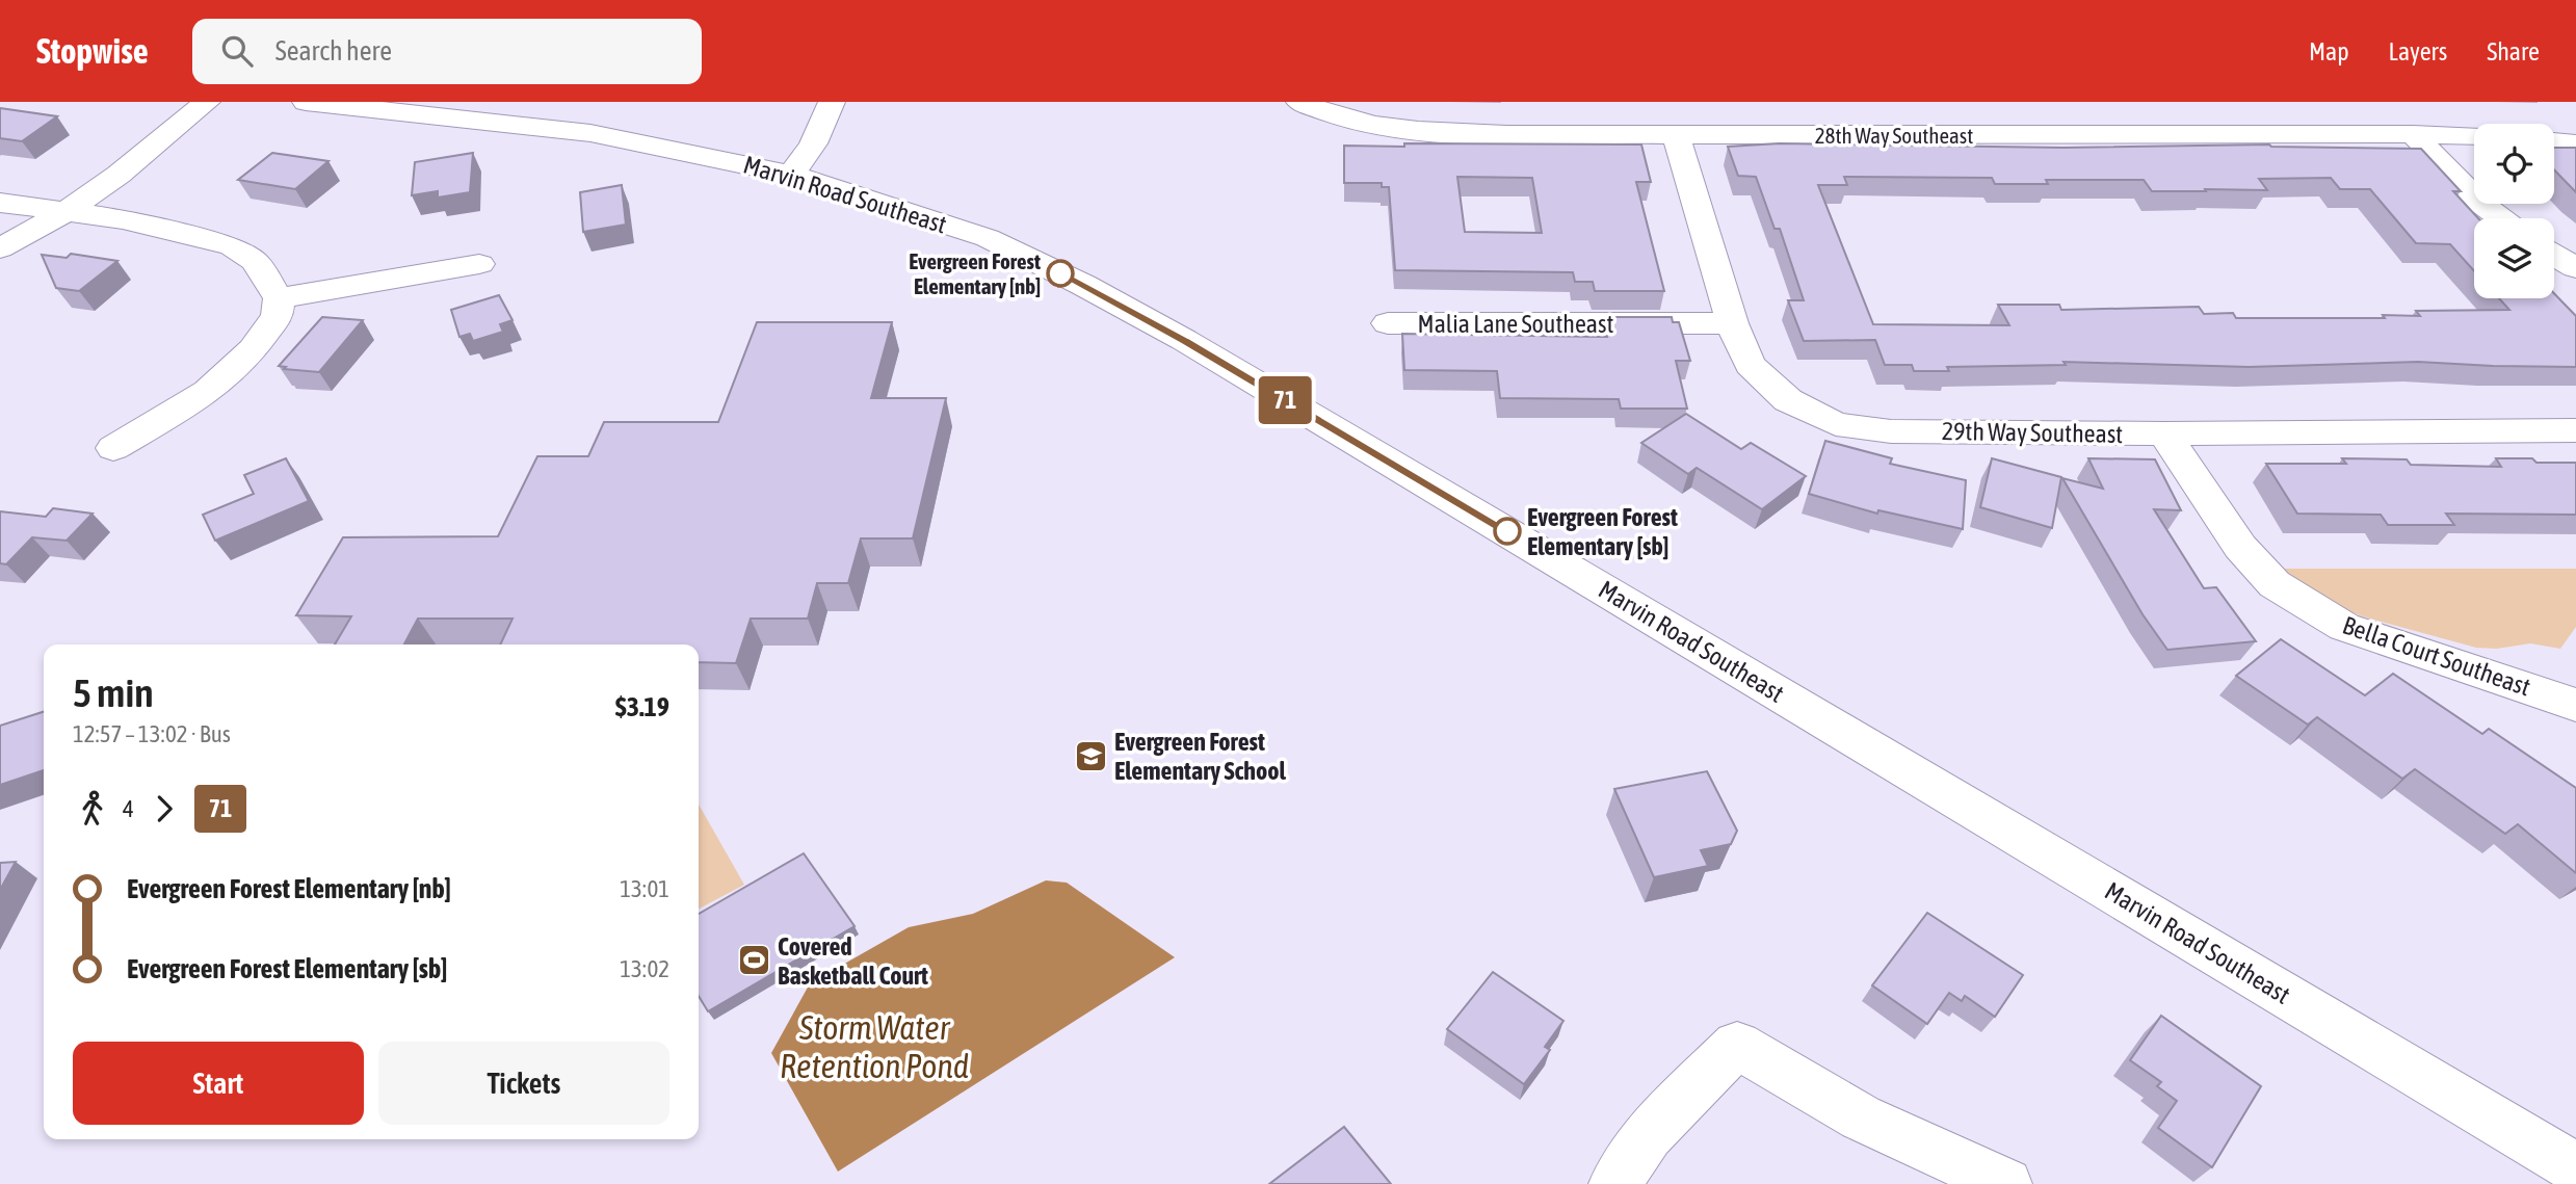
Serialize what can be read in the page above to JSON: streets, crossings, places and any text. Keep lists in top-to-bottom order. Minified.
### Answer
{"streets":{"street":["28th Way Southeast","Marvin Road Southeast","Malia Lane Southeast","29th Way Southeast","Bella Court Southeast"]},"crossings":[["28th Way Southeast","29th Way Southeast"],["Malia Lane Southeast","29th Way Southeast"],["29th Way Southeast","Bella Court Southeast"]],"water":["Storm Water Retention Pond"],"places":{"other":["Evergreen Forest Elementary [nb]","Evergreen Forest Elementary [sb]"],"school or university":["Evergreen Forest Elementary School"],"sports":["Covered Basketball Court"]},"lines":["bus line 71"],"page":{"header":"Stopwise","search":"Search here","nav":["Map","Layers","Share"],"on_map":"71","heading":["5 min","12:57 – 13:02 · Bus","$3.19"],"legs":["4","71"],"list":[{"name":"Evergreen Forest Elementary [nb]","value":"13:01"},{"name":"Evergreen Forest Elementary [sb]","value":"13:02"}],"buttons":["Start","Tickets"]}}
